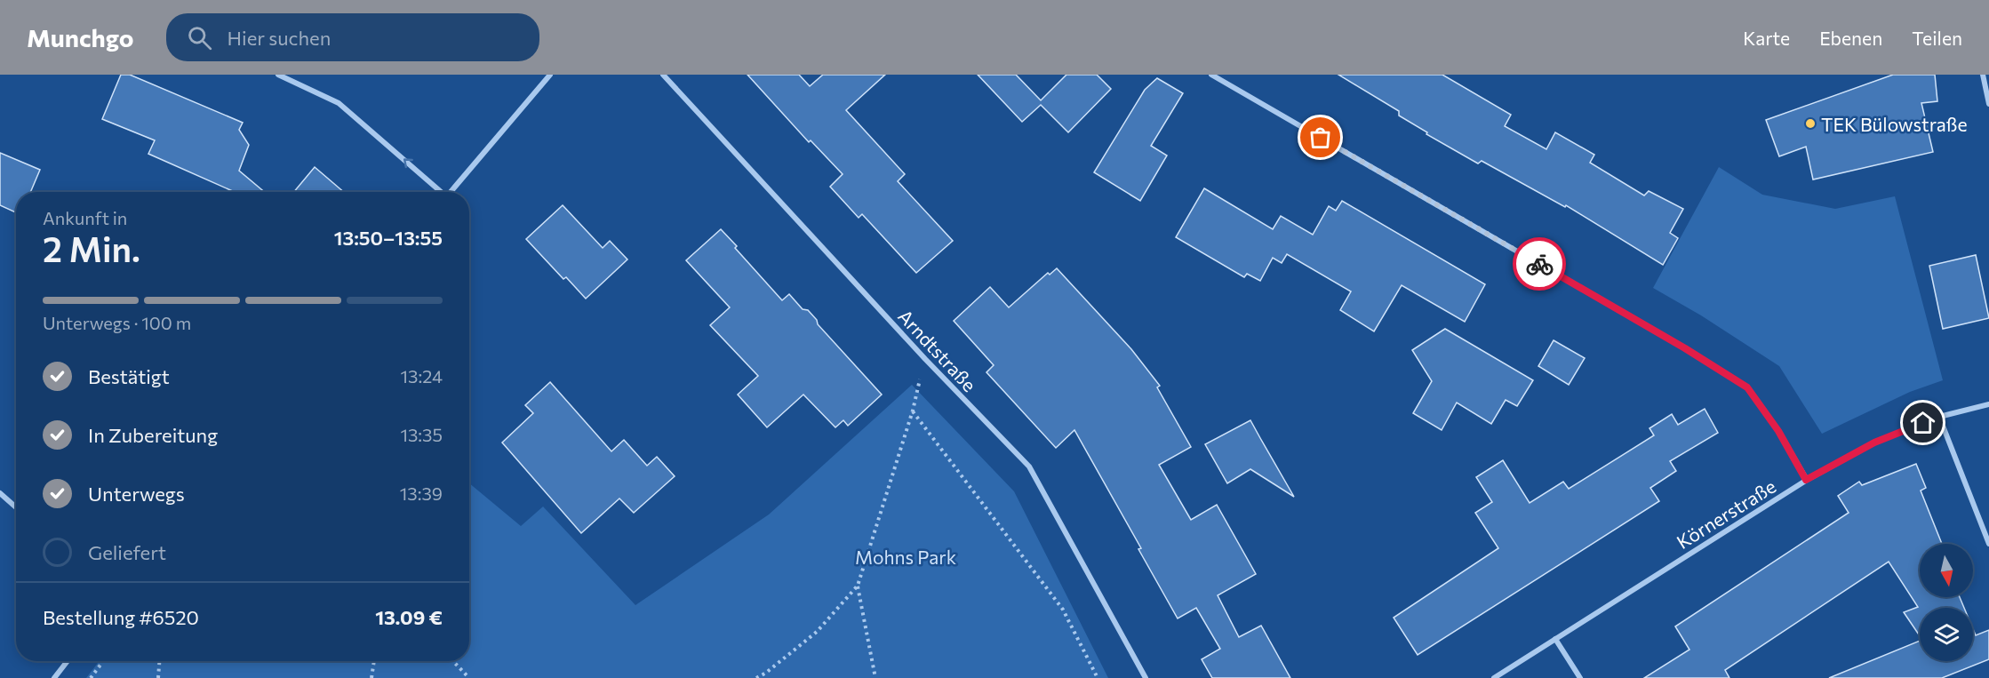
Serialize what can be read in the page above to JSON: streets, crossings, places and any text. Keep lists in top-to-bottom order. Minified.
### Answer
{"streets":{"street":["Arndtstraße","Körnerstraße"]},"parks":["Mohns Park"],"places":["TEK Bülowstraße"],"north":"bottom","page":{"header":"Munchgo","search":"Hier suchen","nav":["Karte","Ebenen","Teilen"],"heading":["2 Min.","Ankunft in","13:50–13:55"],"panel":["Bestellung #6520","13.09 €"],"bar":"Unterwegs · 100 m","list":[["Bestätigt","13:24"],["In Zubereitung","13:35"],["Unterwegs","13:39"],"Geliefert"]}}
